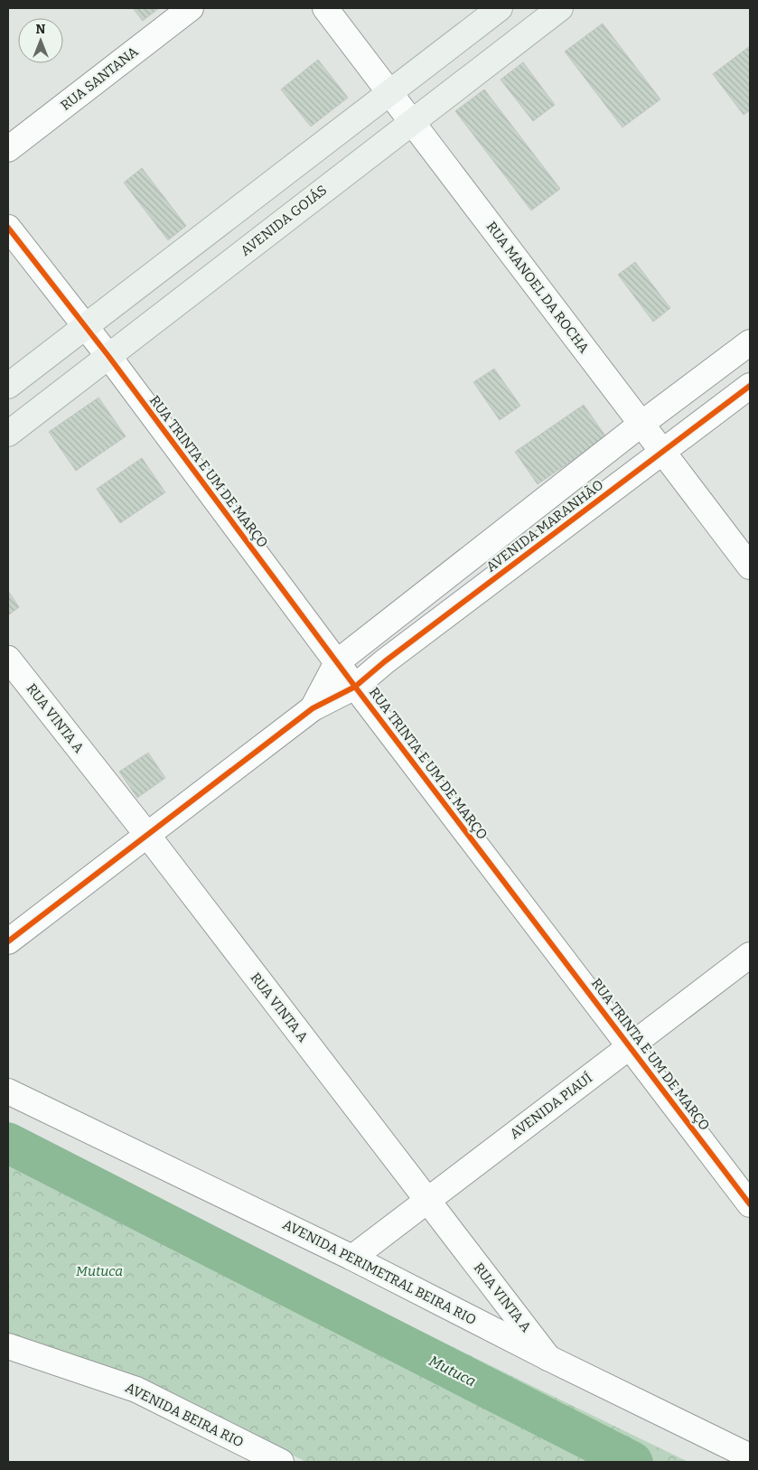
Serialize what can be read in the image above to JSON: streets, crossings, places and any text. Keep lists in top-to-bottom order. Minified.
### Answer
{"streets":{"main road":["AVENIDA GOIÁS"],"street":["RUA SANTANA","RUA MANOEL DA ROCHA","RUA TRINTA E UM DE MARÇO","AVENIDA MARANHÃO","RUA VINTA A","AVENIDA PIAUÍ","AVENIDA PERIMETRAL BEIRA RIO","AVENIDA BEIRA RIO"]},"crossings":[["AVENIDA GOIÁS","RUA MANOEL DA ROCHA"],["AVENIDA GOIÁS","RUA TRINTA E UM DE MARÇO"],["RUA MANOEL DA ROCHA","AVENIDA MARANHÃO"],["RUA TRINTA E UM DE MARÇO","AVENIDA MARANHÃO"],["RUA TRINTA E UM DE MARÇO","AVENIDA PIAUÍ"],["RUA VINTA A","AVENIDA PIAUÍ"],["RUA VINTA A","AVENIDA PERIMETRAL BEIRA RIO"],["AVENIDA PIAUÍ","AVENIDA PERIMETRAL BEIRA RIO"]],"water":["Mutuca"],"parks":["Mutuca"],"north":"top"}
